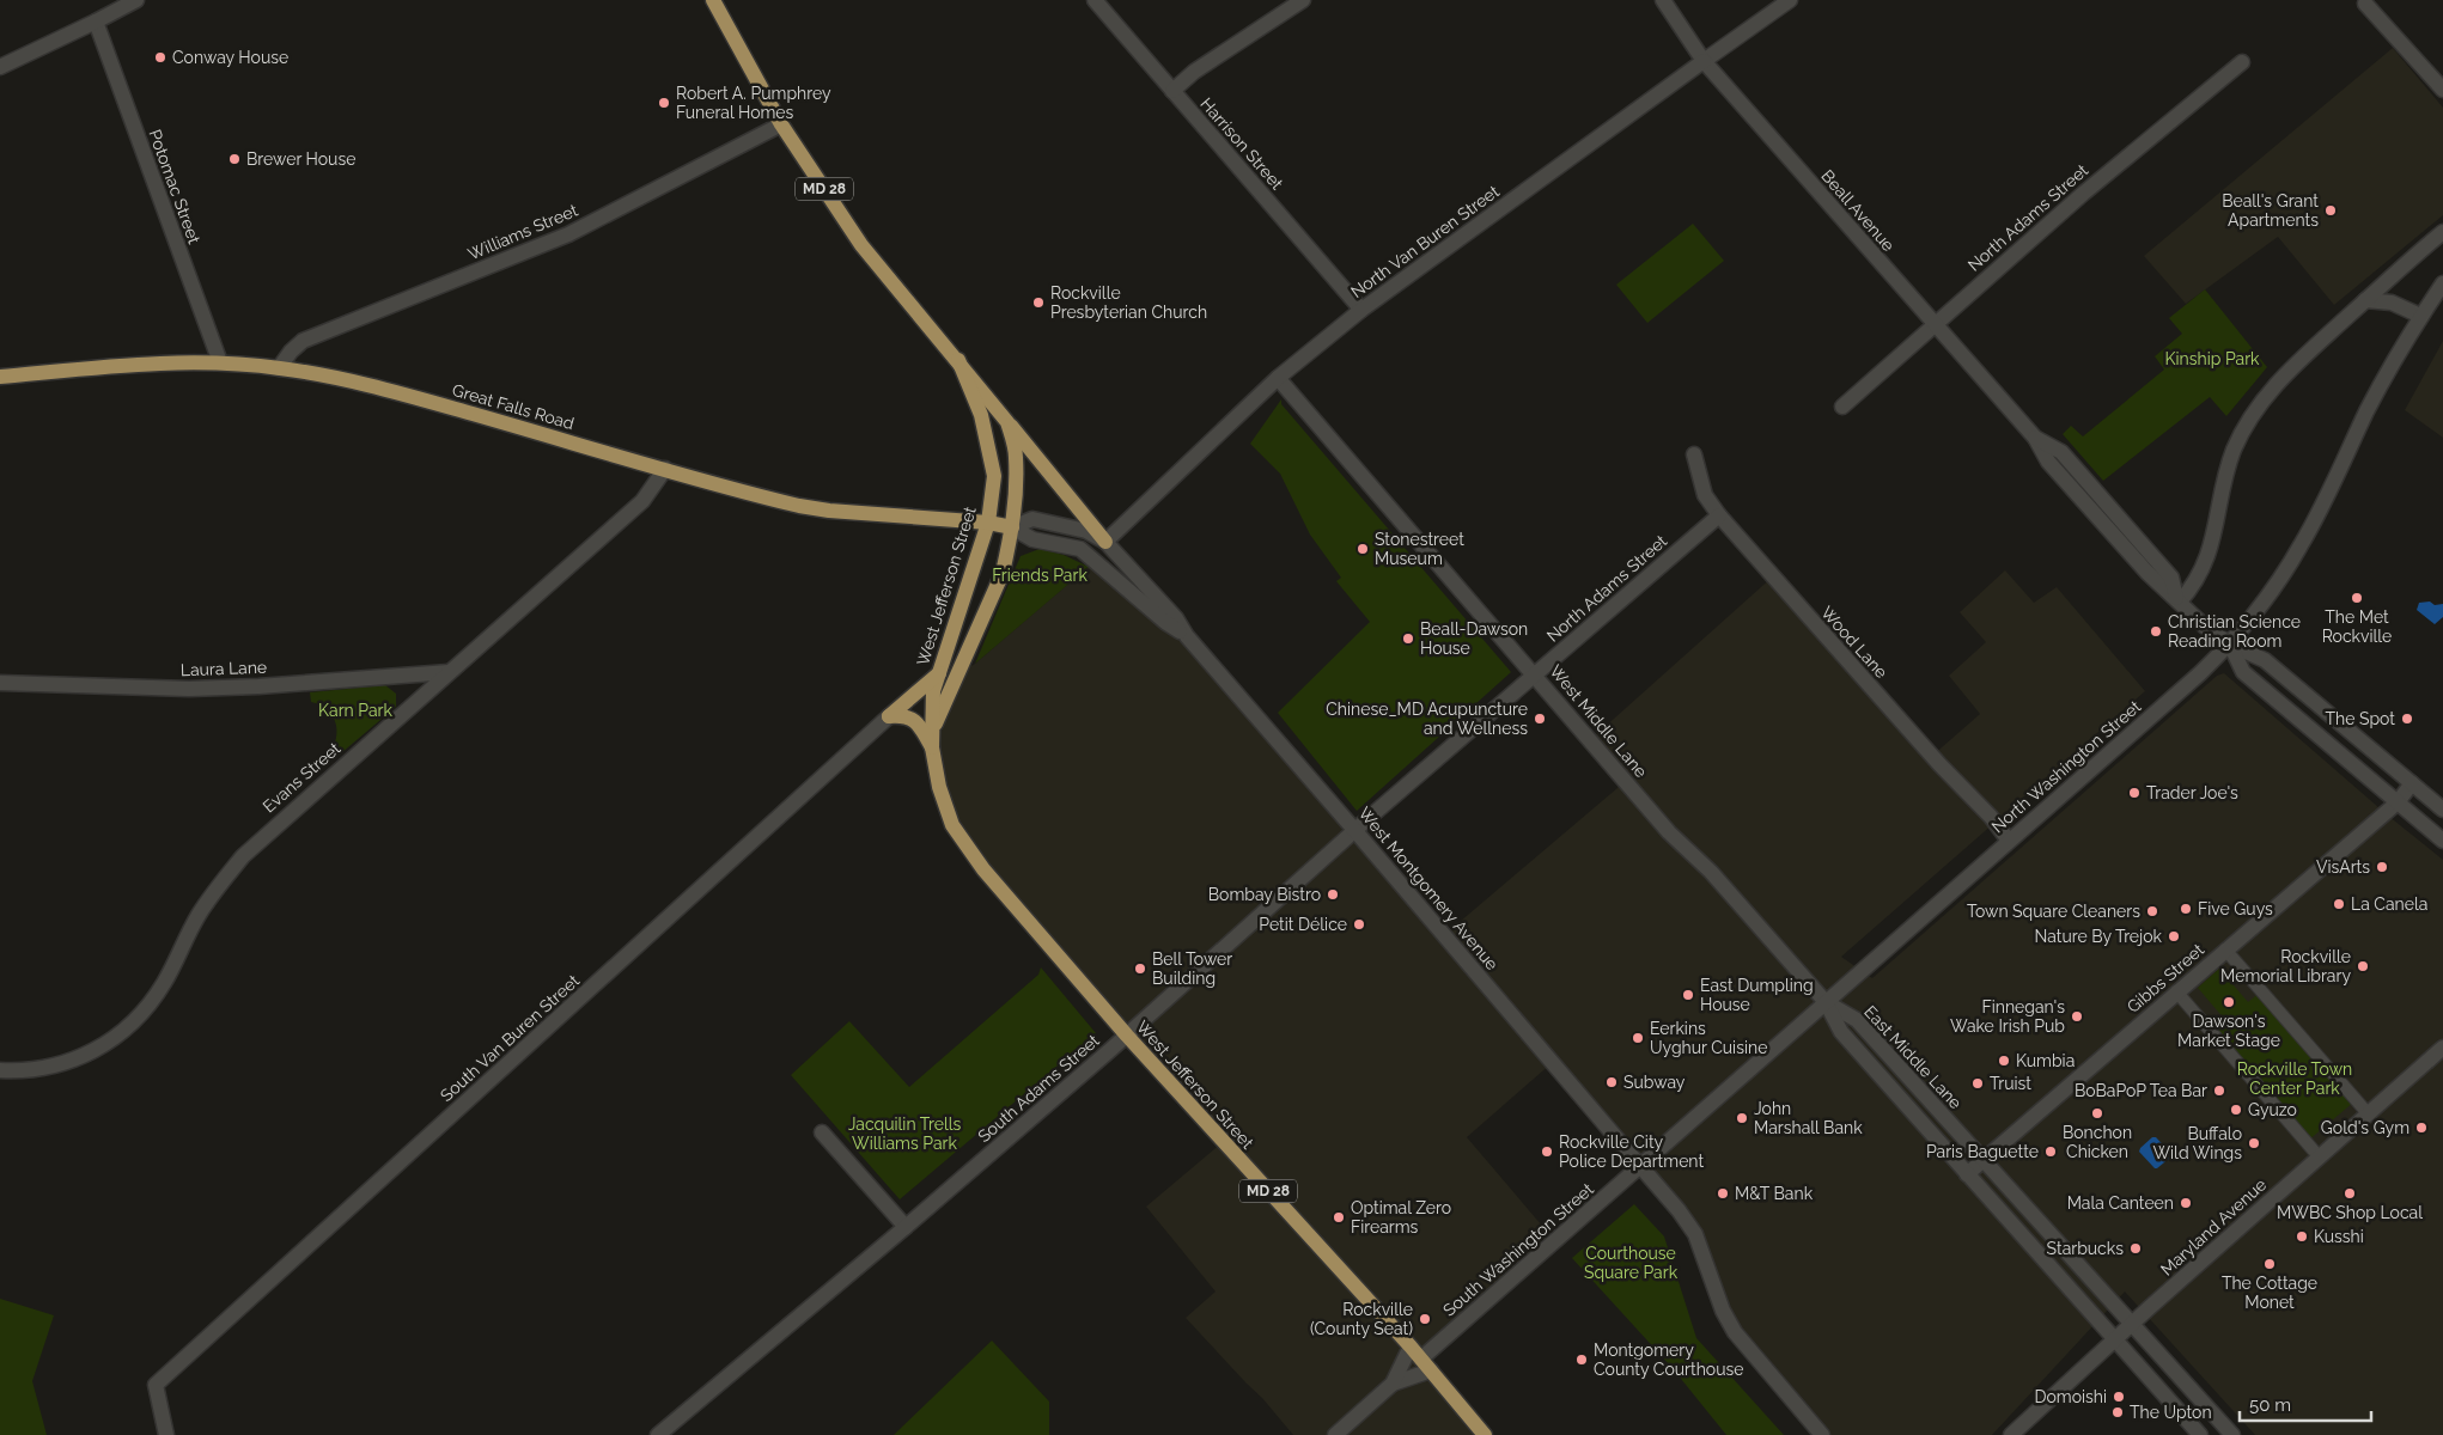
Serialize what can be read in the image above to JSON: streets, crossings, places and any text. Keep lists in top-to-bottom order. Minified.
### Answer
{"streets":{"main road":["MD 28","Great Falls Road","West Jefferson Street"],"street":["Harrison Street","Potomac Street","Beall Avenue","North Adams Street","Williams Street","North Van Buren Street","Wood Lane","Laura Lane","West Middle Lane","North Washington Street","Evans Street","West Montgomery Avenue","Gibbs Street","South Van Buren Street","East Middle Lane","South Adams Street","Maryland Avenue","South Washington Street"]},"crossings":[["Harrison Street","North Van Buren Street"],["Potomac Street","Great Falls Road"],["MD 28","Williams Street"],["MD 28","West Jefferson Street"],["Beall Avenue","North Adams Street"],["Beall Avenue","North Van Buren Street"],["Beall Avenue","North Washington Street"],["Beall Avenue","Gibbs Street"],["North Adams Street","Wood Lane"],["North Adams Street","West Middle Lane"],["North Adams Street","West Montgomery Avenue"],["North Adams Street","South Adams Street"],["Williams Street","Great Falls Road"],["North Van Buren Street","West Middle Lane"],["North Van Buren Street","West Montgomery Avenue"],["Great Falls Road","West Jefferson Street"],["Great Falls Road","Evans Street"],["Great Falls Road","West Montgomery Avenue"],["West Jefferson Street","West Montgomery Avenue"],["West Jefferson Street","South Adams Street"],["West Jefferson Street","South Washington Street"],["Wood Lane","North Washington Street"],["Laura Lane","Evans Street"],["West Middle Lane","North Washington Street"],["West Middle Lane","East Middle Lane"],["North Washington Street","West Montgomery Avenue"],["North Washington Street","East Middle Lane"],["North Washington Street","South Washington Street"],["West Montgomery Avenue","South Adams Street"],["West Montgomery Avenue","South Washington Street"],["Gibbs Street","East Middle Lane"],["East Middle Lane","Maryland Avenue"]],"parks":["Kinship Park","Friends Park","Karn Park","Rockville Town Center Park","Jacquilin Trells Williams Park","Courthouse Square Park"],"places":["Conway House","Robert A. Pumphrey Funeral Homes","Brewer House","Beall's Grant Apartments","Rockville Presbyterian Church","Stonestreet Museum","The Met Rockville","Christian Science Reading Room","Beall-Dawson House","Chinese_MD Acupuncture and Wellness","The Spot","Trader Joe's","VisArts","Bombay Bistro","La Canela","Five Guys","Town Square Cleaners","Petit Délice","Nature By Trejok","Rockville Memorial Library","Bell Tower Building","East Dumpling House","Dawson's Market Stage","Finnegan's Wake Irish Pub","Eerkins Uyghur Cuisine","Kumbia","Subway","Truist","BoBaPoP Tea Bar","Gyuzo","Bonchon Chicken","John Marshall Bank","Gold's Gym","Buffalo Wild Wings","Rockville City Police Department","Paris Baguette","M&T Bank","MWBC Shop Local","Mala Canteen","Optimal Zero Firearms","Kusshi","Starbucks","The Cottage Monet","Rockville (County Seat)","Montgomery County Courthouse","Domoishi","The Upton"],"scale_bar":"50 m"}
